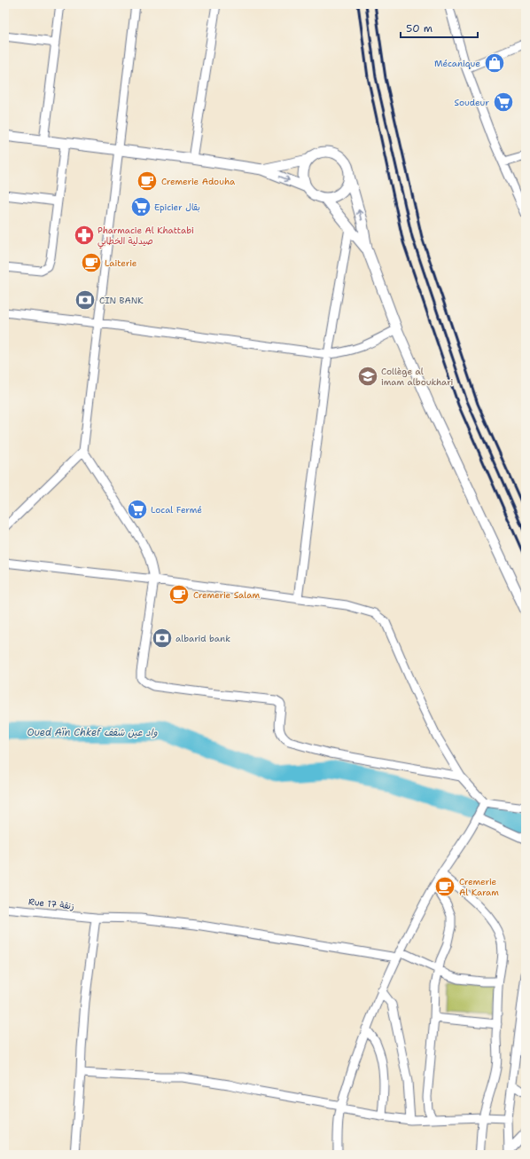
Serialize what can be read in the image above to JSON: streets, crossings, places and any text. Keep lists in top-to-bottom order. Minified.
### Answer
{"streets":{"street":["Rue 17 زنقة"]},"water":["Oued Aïn Chkef واد عين شقف"],"places":{"shop":["Mécanique"],"supermarket":["Soudeur","Epicier بقال","Local Fermé"],"cafe":["Cremerie Adouha","Laiterie","Cremerie Salam","Cremerie Al Karam"],"pharmacy":["Pharmacie Al Khattabi صيدلية الخطابي"],"bank":["CIN BANK","albarid bank"],"school or university":["Collège al imam alboukhari"]},"scale_bar":"50 m"}
